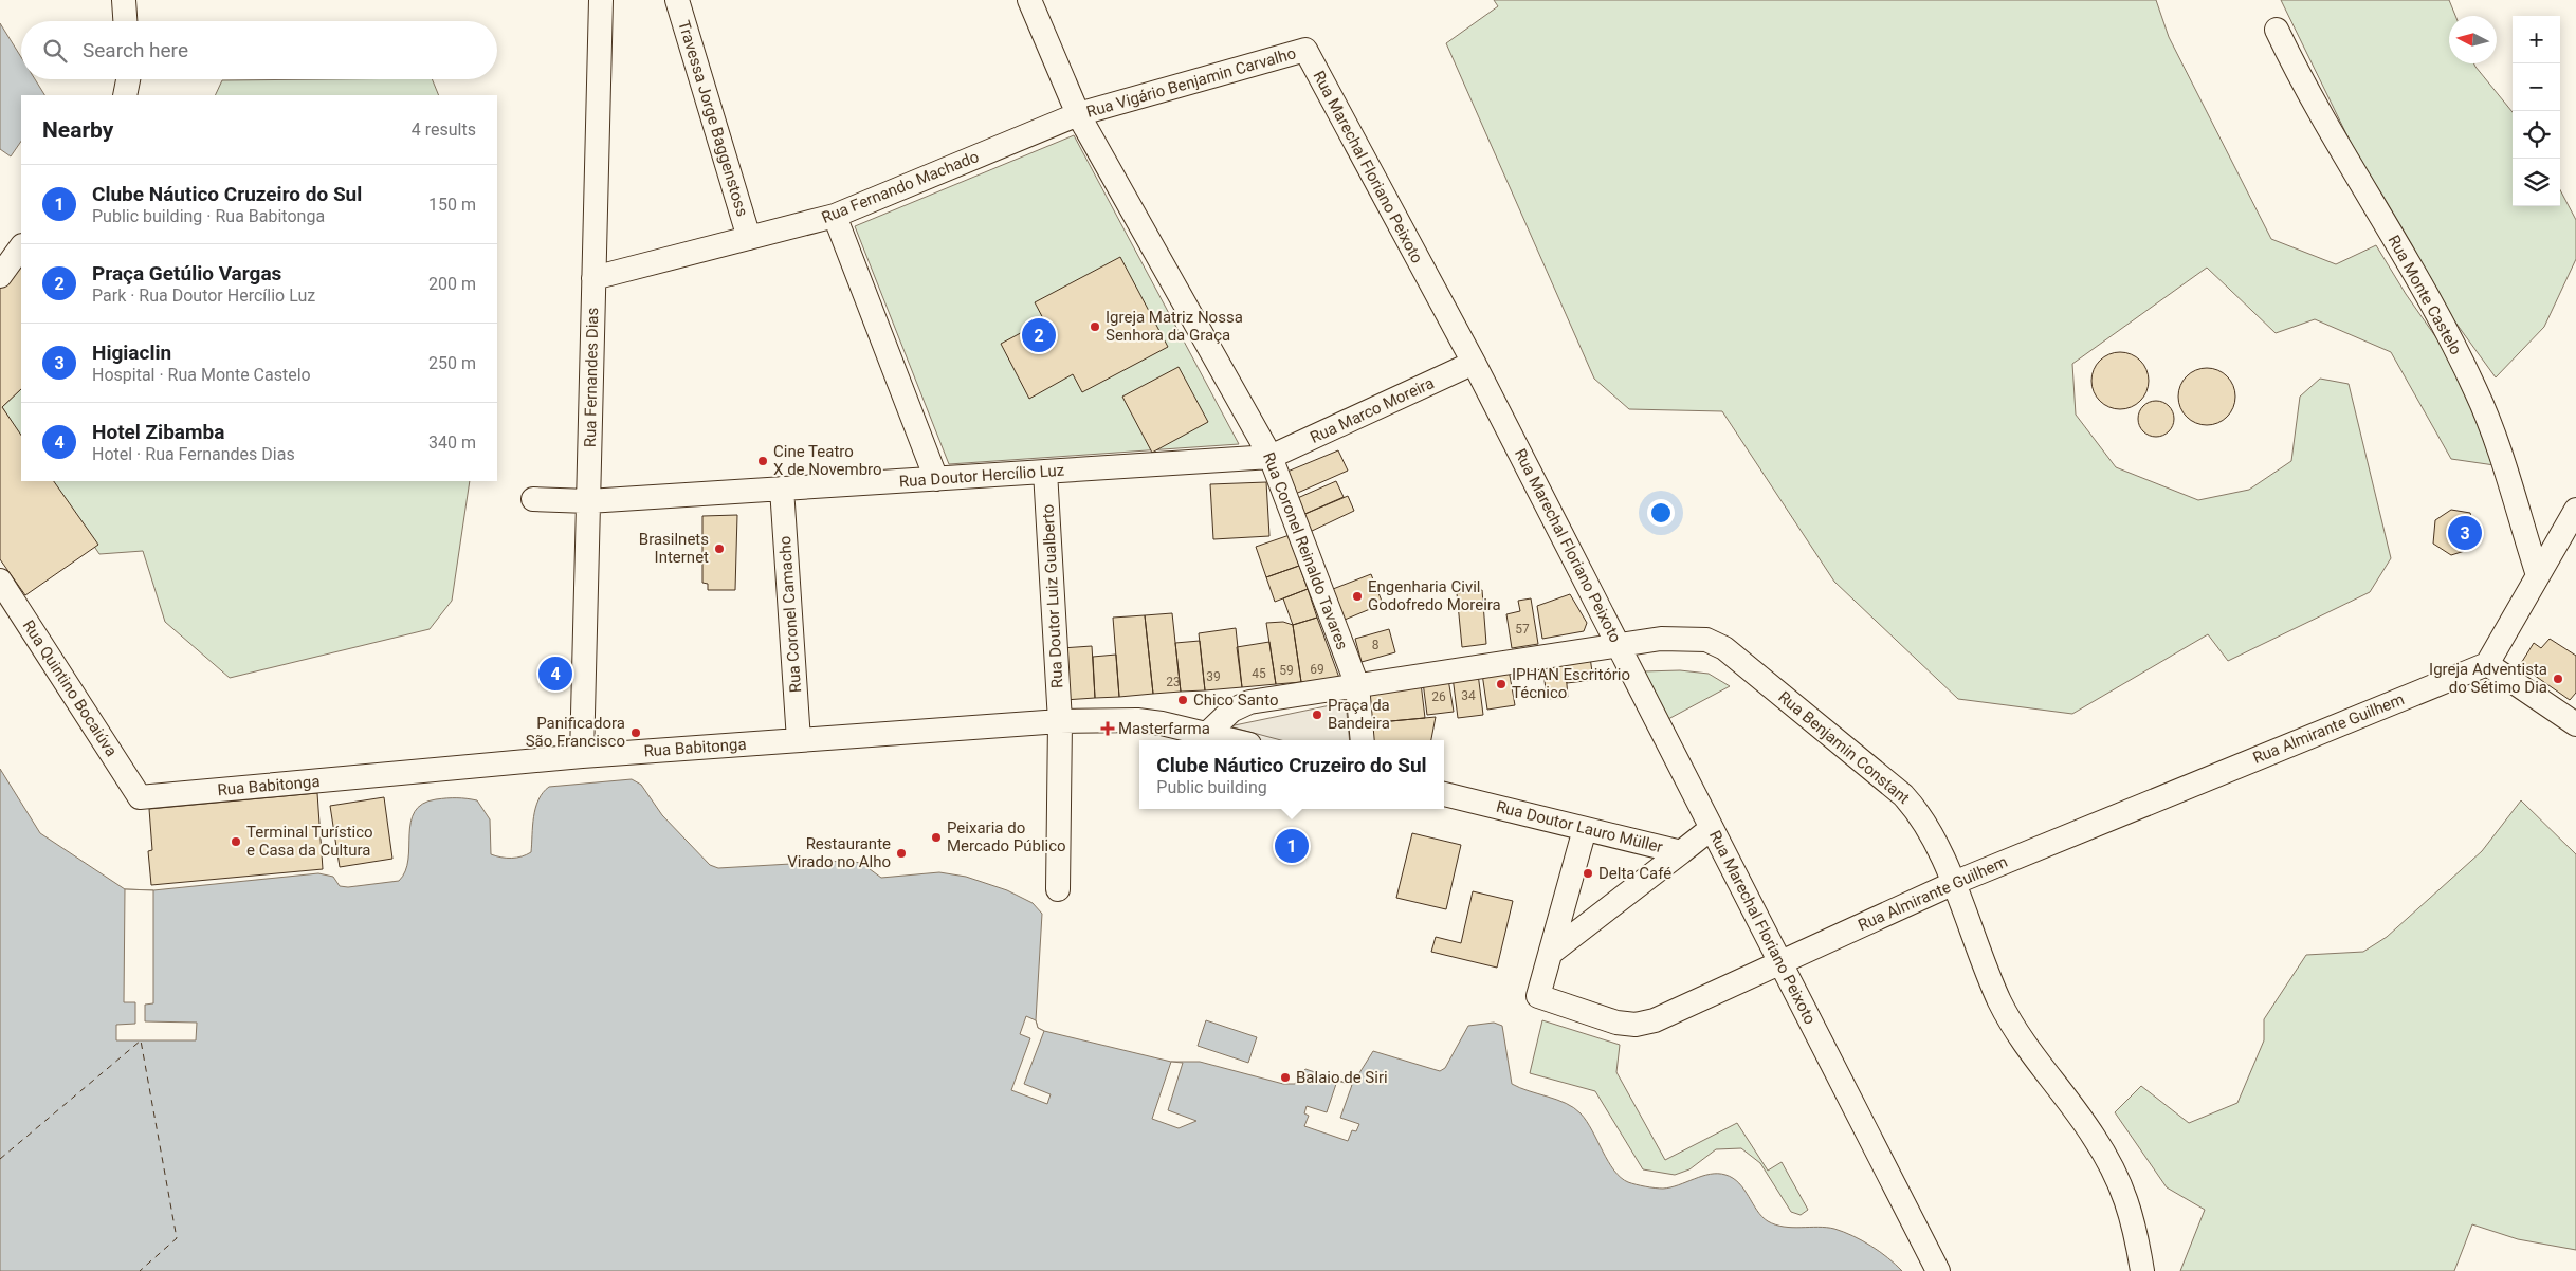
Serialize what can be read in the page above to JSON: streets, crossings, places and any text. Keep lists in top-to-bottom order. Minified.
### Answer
{"streets":{"street":["Rua Vigário Benjamin Carvalho","Travessa Jorge Baggenstoss","Rua Marechal Floriano Peixoto","Rua Fernando Machado","Rua Monte Castelo","Rua Fernandes Dias","Rua Marco Moreira","Rua Doutor Hercílio Luz","Rua Coronel Reinaldo Tavares","Rua Doutor Luiz Gualberto","Rua Coronel Camacho","Rua Quintino Bocaiúva","Rua Almirante Guilhem","Rua Babitonga","Rua Benjamin Constant","Rua Doutor Lauro Müller"]},"crossings":[["Rua Vigário Benjamin Carvalho","Rua Marechal Floriano Peixoto"],["Rua Vigário Benjamin Carvalho","Rua Fernando Machado"],["Rua Vigário Benjamin Carvalho","Rua Coronel Reinaldo Tavares"],["Travessa Jorge Baggenstoss","Rua Fernando Machado"],["Rua Marechal Floriano Peixoto","Rua Marco Moreira"],["Rua Marechal Floriano Peixoto","Rua Almirante Guilhem"],["Rua Marechal Floriano Peixoto","Rua Benjamin Constant"],["Rua Marechal Floriano Peixoto","Rua Doutor Lauro Müller"],["Rua Fernando Machado","Rua Fernandes Dias"],["Rua Fernando Machado","Rua Coronel Reinaldo Tavares"],["Rua Fernandes Dias","Rua Doutor Hercílio Luz"],["Rua Fernandes Dias","Rua Babitonga"],["Rua Marco Moreira","Rua Doutor Hercílio Luz"],["Rua Marco Moreira","Rua Coronel Reinaldo Tavares"],["Rua Doutor Hercílio Luz","Rua Coronel Reinaldo Tavares"],["Rua Doutor Hercílio Luz","Rua Doutor Luiz Gualberto"],["Rua Doutor Hercílio Luz","Rua Coronel Camacho"],["Rua Coronel Reinaldo Tavares","Rua Benjamin Constant"],["Rua Doutor Luiz Gualberto","Rua Babitonga"],["Rua Coronel Camacho","Rua Babitonga"],["Rua Quintino Bocaiúva","Rua Babitonga"],["Rua Almirante Guilhem","Rua Benjamin Constant"],["Rua Almirante Guilhem","Rua Doutor Lauro Müller"]],"places":{"other":["Igreja Matriz Nossa Senhora da Graça","Cine Teatro X de Novembro","Brasilnets Internet","Engenharia Civil Godofredo Moreira","Igreja Adventista do Sétimo Dia","IPHAN Escritório Técnico","Chico Santo","Praça da Bandeira","Panificadora São Francisco","Peixaria do Mercado Público","Terminal Turístico e Casa da Cultura","Restaurante Virado no Alho","Delta Café","Balaio de Siri"],"health":["Masterfarma"]},"house_numbers":["57","8","69","59","45","39","23","34","26"],"north":"left","page":{"map_buttons":["+","−"],"search":"Search here","heading":["Nearby","4 results"],"list":[{"mark":"1","name":"Clube Náutico Cruzeiro do Sul","note":"Public building · Rua Babitonga","value":"150 m"},{"mark":"2","name":"Praça Getúlio Vargas","note":"Park · Rua Doutor Hercílio Luz","value":"200 m"},{"mark":"3","name":"Higiaclin","note":"Hospital · Rua Monte Castelo","value":"250 m"},{"mark":"4","name":"Hotel Zibamba","note":"Hotel · Rua Fernandes Dias","value":"340 m"}],"pins":["2","3","4","1"],"popup":["Clube Náutico Cruzeiro do Sul","Public building"]}}
